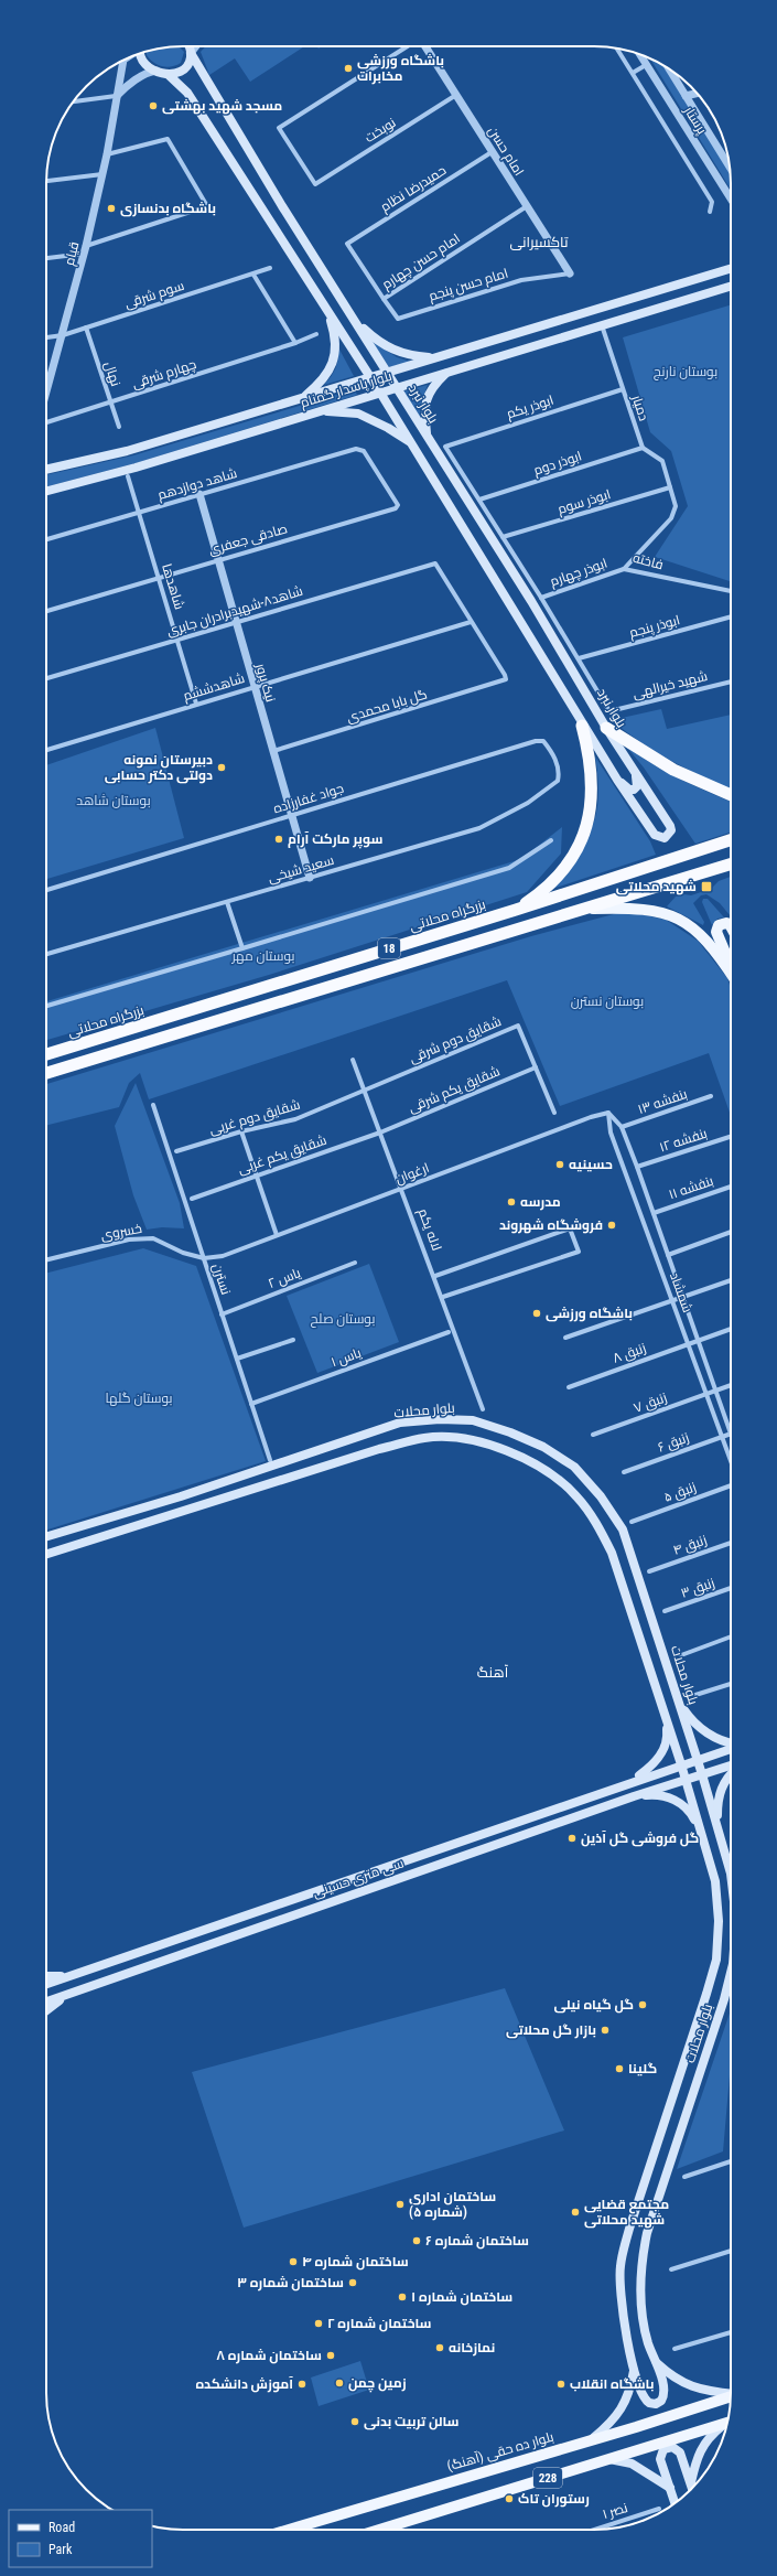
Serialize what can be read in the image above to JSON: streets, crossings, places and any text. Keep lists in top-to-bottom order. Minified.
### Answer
{"streets":{"highway":["بزرگراه محلاتی","18"],"main road":["بلوار پاسدار گمنام","بلوار نبرد","بلوار محلات","سی متری حسینی","بلوار ده حقی (آهنگ)","228"],"street":["پرستار","نوبخت","امام حسن","حمیدرضا نظام","قیام","امام حسن چهارم","امام حسن پنجم","سوم شرقی","نهال","چهارم شرقی","ابوذر یکم","دمیار","ابوذر دوم","شاهد دوازدهم","ابوذر سوم","صادقی جعفری","فاخته","ابوذر چهارم","شاهدها","شاهد۸-شهیدبرادران جابری","ابوذر پنجم","نیک پرور","شهید خیرالهی","شاهدششم","گل بابا محمدی","جواد غفارزاده","سعید شیخی","شقایق دوم شرقی","شقایق یکم شرقی","بنفشه ۱۳","شقایق دوم غربی","بنفشه ۱۲","شقایق یکم غربی","ارغوان","بنفشه ۱۱","لاله یکم","خسروی","یاس ۲","نسترن","شمشاد","زنبق ۸","یاس ۱","زنبق ۷","زنبق ۶","زنبق ۵","زنبق ۴","زنبق ۳","نصر ۱"]},"crossings":[["نوبخت","امام حسن"],["امام حسن","حمیدرضا نظام"],["امام حسن","امام حسن چهارم"],["امام حسن","امام حسن پنجم"],["حمیدرضا نظام","امام حسن چهارم"],["قیام","سوم شرقی"],["امام حسن چهارم","امام حسن پنجم"],["سوم شرقی","نهال"],["نهال","چهارم شرقی"],["بلوار پاسدار گمنام","بلوار نبرد"],["بلوار پاسدار گمنام","دمیار"],["ابوذر یکم","دمیار"],["ابوذر یکم","ابوذر دوم"],["دمیار","ابوذر دوم"],["شاهد دوازدهم","صادقی جعفری"],["شاهد دوازدهم","شاهدها"],["شاهد دوازدهم","نیک پرور"],["ابوذر سوم","فاخته"],["صادقی جعفری","شاهدها"],["صادقی جعفری","نیک پرور"],["فاخته","ابوذر چهارم"],["شاهدها","شاهد۸-شهیدبرادران جابری"],["شاهدها","شاهدششم"],["شاهد۸-شهیدبرادران جابری","نیک پرور"],["شاهد۸-شهیدبرادران جابری","شاهدششم"],["شاهد۸-شهیدبرادران جابری","گل بابا محمدی"],["ابوذر پنجم","شهید خیرالهی"],["نیک پرور","شاهدششم"],["نیک پرور","گل بابا محمدی"],["نیک پرور","جواد غفارزاده"],["نیک پرور","سعید شیخی"],["شاهدششم","گل بابا محمدی"],["جواد غفارزاده","سعید شیخی"],["شقایق دوم شرقی","شقایق یکم شرقی"],["شقایق دوم شرقی","شقایق دوم غربی"],["شقایق دوم شرقی","لاله یکم"],["شقایق یکم شرقی","شقایق یکم غربی"],["شقایق یکم شرقی","لاله یکم"],["بنفشه ۱۳","شمشاد"],["شقایق دوم غربی","لاله یکم"],["بنفشه ۱۲","شمشاد"],["شقایق یکم غربی","لاله یکم"],["ارغوان","لاله یکم"],["ارغوان","خسروی"],["ارغوان","نسترن"],["ارغوان","شمشاد"],["بنفشه ۱۱","شمشاد"],["خسروی","نسترن"],["یاس ۲","نسترن"],["نسترن","یاس ۱"],["شمشاد","زنبق ۸"],["شمشاد","زنبق ۷"],["شمشاد","زنبق ۶"],["بلوار محلات","سی متری حسینی"],["بلوار محلات","بلوار ده حقی (آهنگ)"]],"districts":["تاکسیرانی","آهنگ"],"parks":["بوستان نارنج","بوستان شاهد","بوستان مهر","بوستان نسترن","بوستان صلح","بوستان گلها"],"places":{"other":["باشگاه ورزشی مخابرات","مسجد شهید بهشتی","باشگاه بدنسازی","دبیرستان نمونه دولتی دکتر حسابی","سوپر مارکت آرام","حسینیه","مدرسه","فروشگاه شهروند","باشگاه ورزشی","گل فروشی گل آذین","گل گیاه نیلی","بازار گل محلاتی","گلينا","ساختمان اداری (شماره ۵)","مجتمع قضایی شهید محلاتی","ساختمان شماره ۶","ساختمان شماره ۴","ساختمان شماره ۳","ساختمان شماره ۱","ساختمان شماره ۲","نمازخانه","ساختمان شماره ۸","زمین چمن","آموزش دانشکده","باشگاه انقلاب","سالن تربیت بدنی","رستوران تاک"],"transit":["شهید محلاتی"]},"legend":["Road","Park"]}
